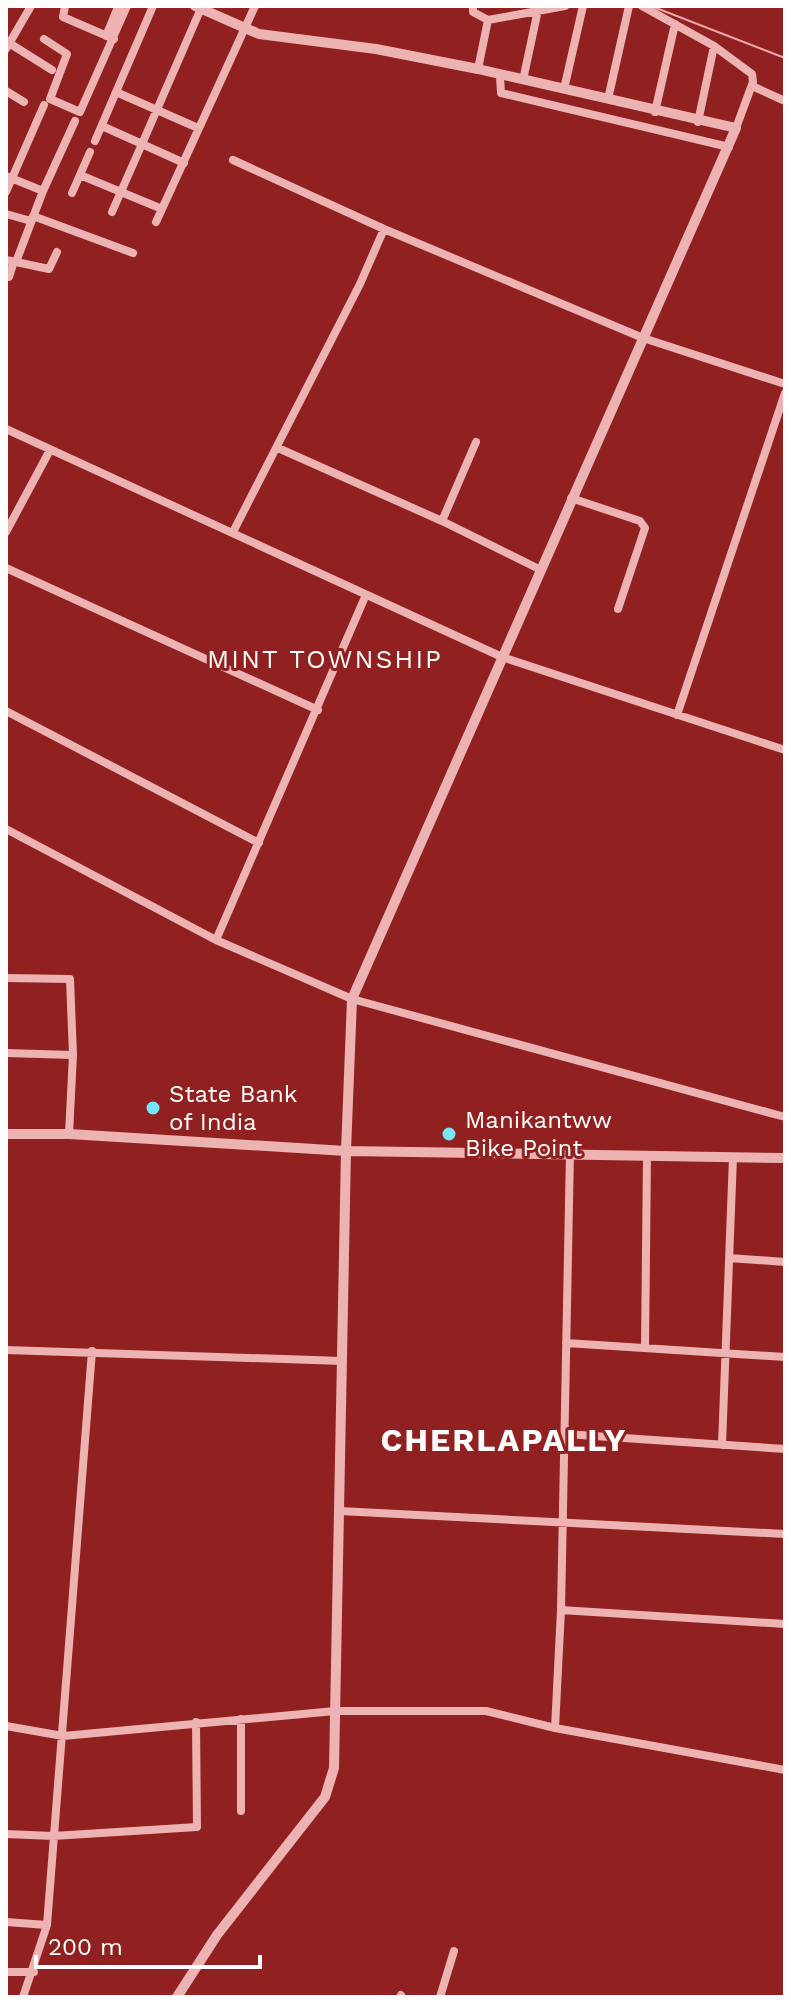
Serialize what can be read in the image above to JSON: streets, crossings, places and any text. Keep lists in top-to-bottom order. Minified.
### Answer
{"districts":["MINT TOWNSHIP","CHERLAPALLY"],"places":["State Bank of India","Manikantww Bike Point"],"scale_bar":"200 m"}
